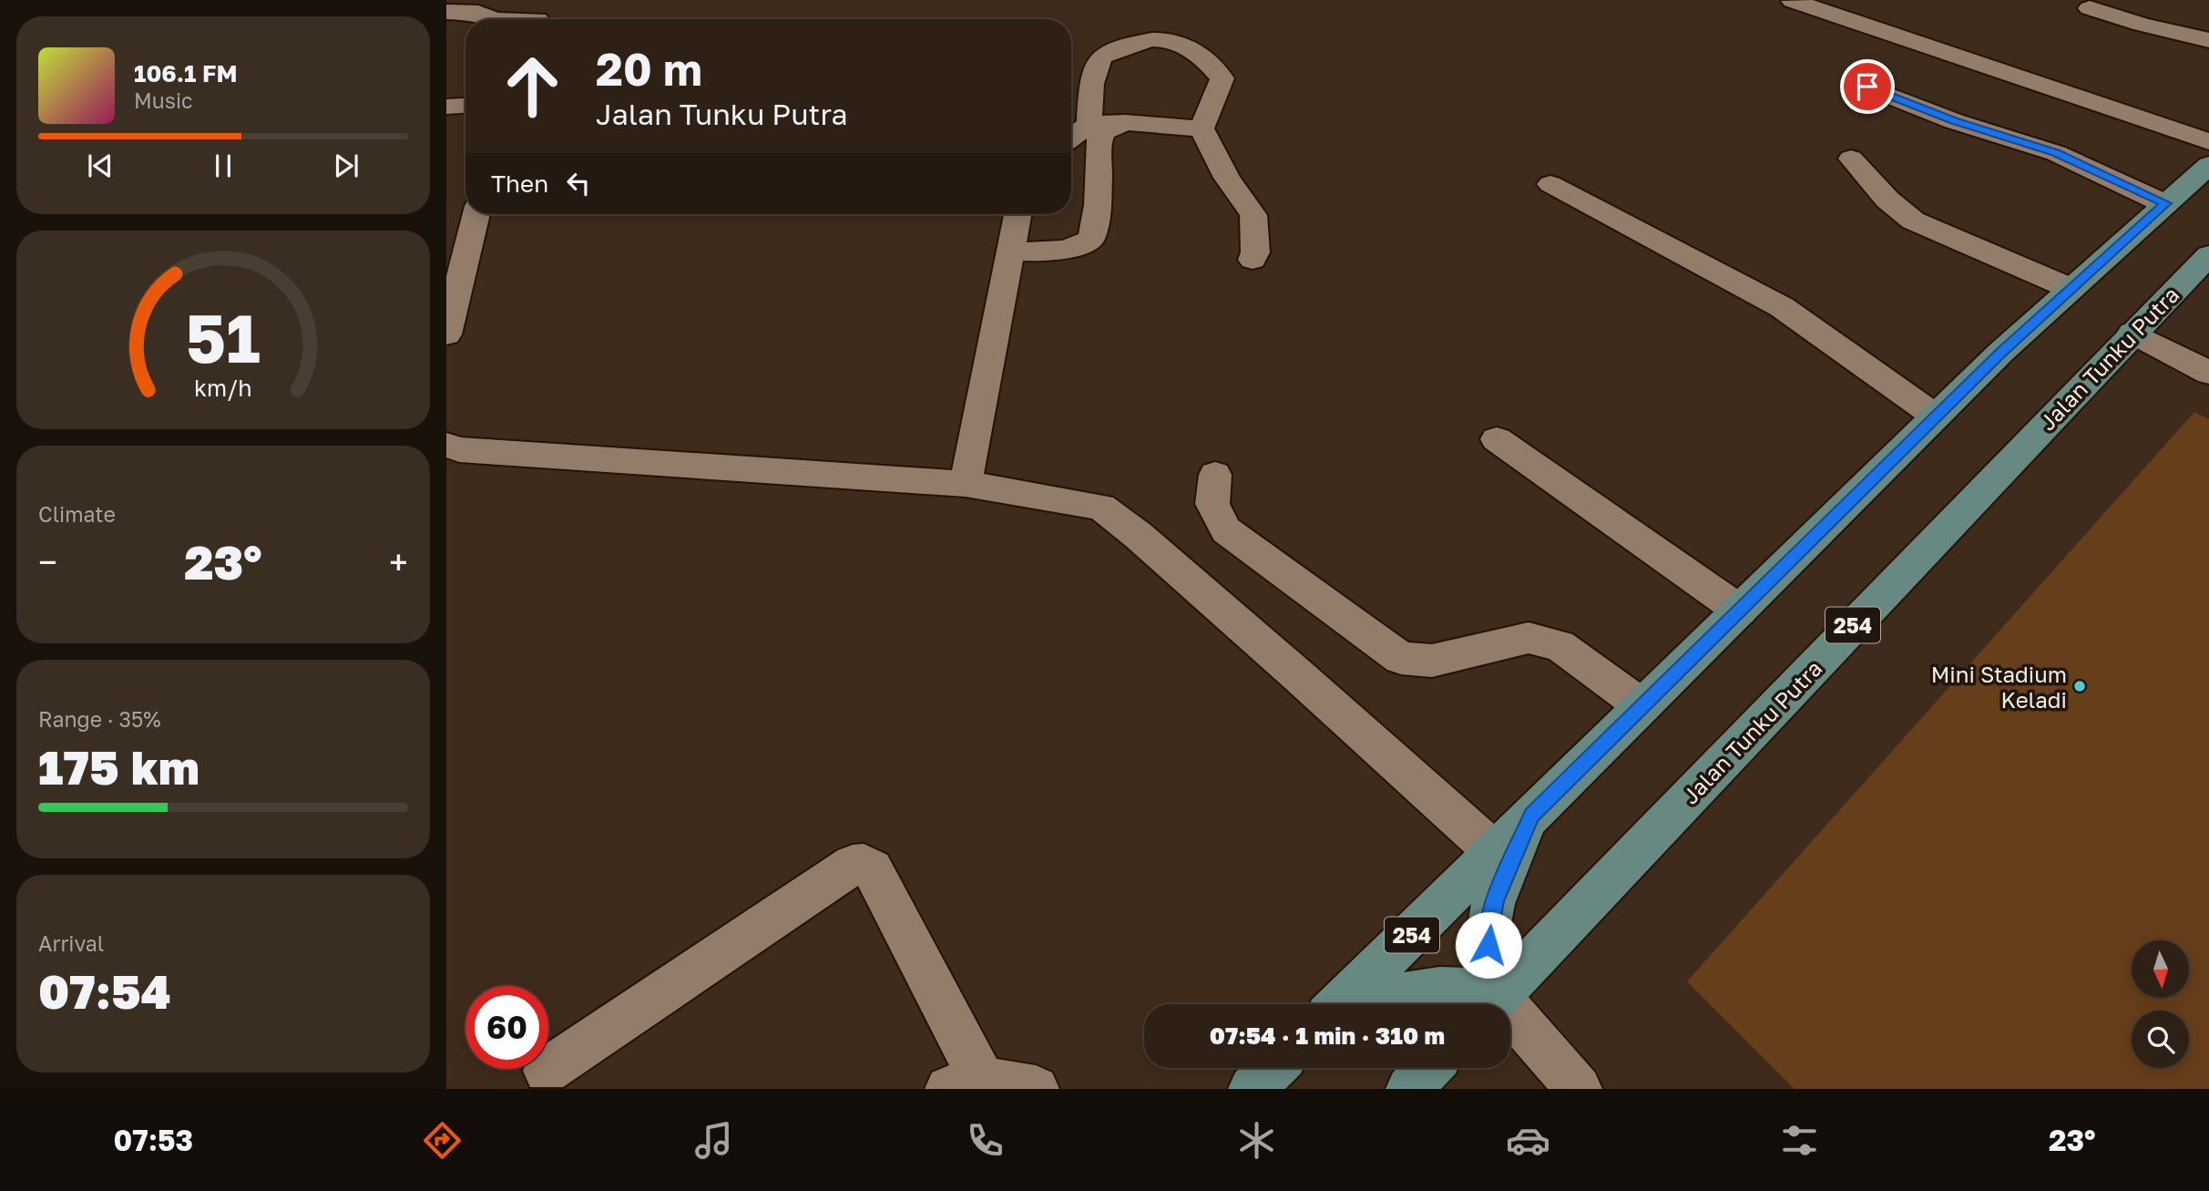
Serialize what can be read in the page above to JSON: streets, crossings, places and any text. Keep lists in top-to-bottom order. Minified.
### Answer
{"streets":{"main road":["Jalan Tunku Putra","254"]},"places":["Mini Stadium Keladi"],"north":"bottom","page":{"turn":["20 m","Jalan Tunku Putra"],"song":["106.1 FM","Music"],"then":"Then","tile":["Climate",["Range · 35%","175 km"],["Arrival","07:54"]],"heat":["−","23°","+"],"limit":"60","trip":"07:54 · 1 min · 310 m","tabs":["07:53","23°"],"gauge":["51","km/h"]}}
